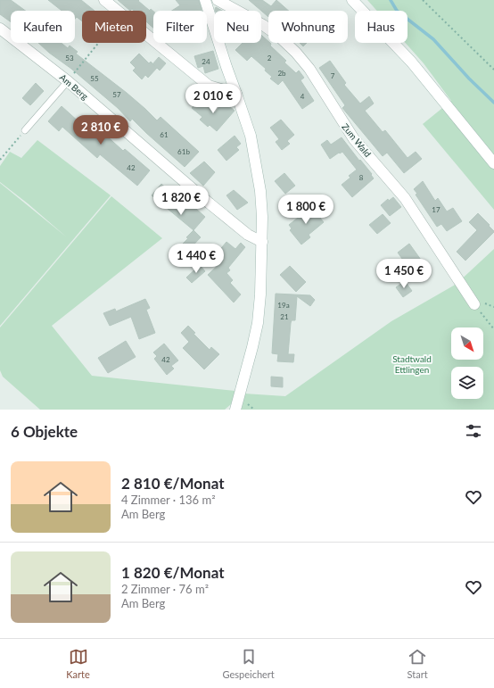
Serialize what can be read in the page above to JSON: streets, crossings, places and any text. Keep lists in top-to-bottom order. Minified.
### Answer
{"streets":{"street":["Am Berg","Zum Wald"]},"parks":["Stadtwald Ettlingen"],"house_numbers":["53","2","24","2b","7","55","57","4","61","61b","42","8","17","19a","21","42"],"north":"bottom right","page":{"chip":["Kaufen","Mieten","Filter","Neu","Wohnung","Haus"],"price":["2 010 €","2 810 €","1 820 €","1 800 €","1 440 €","1 450 €"],"heading":"6 Objekte","list":[{"name":"2 810 €/Monat","note":"4 Zimmer · 136 m² · Am Berg"},{"name":"1 820 €/Monat","note":"2 Zimmer · 76 m² · Am Berg"}],"tabs":["Karte","Gespeichert","Start"]}}
